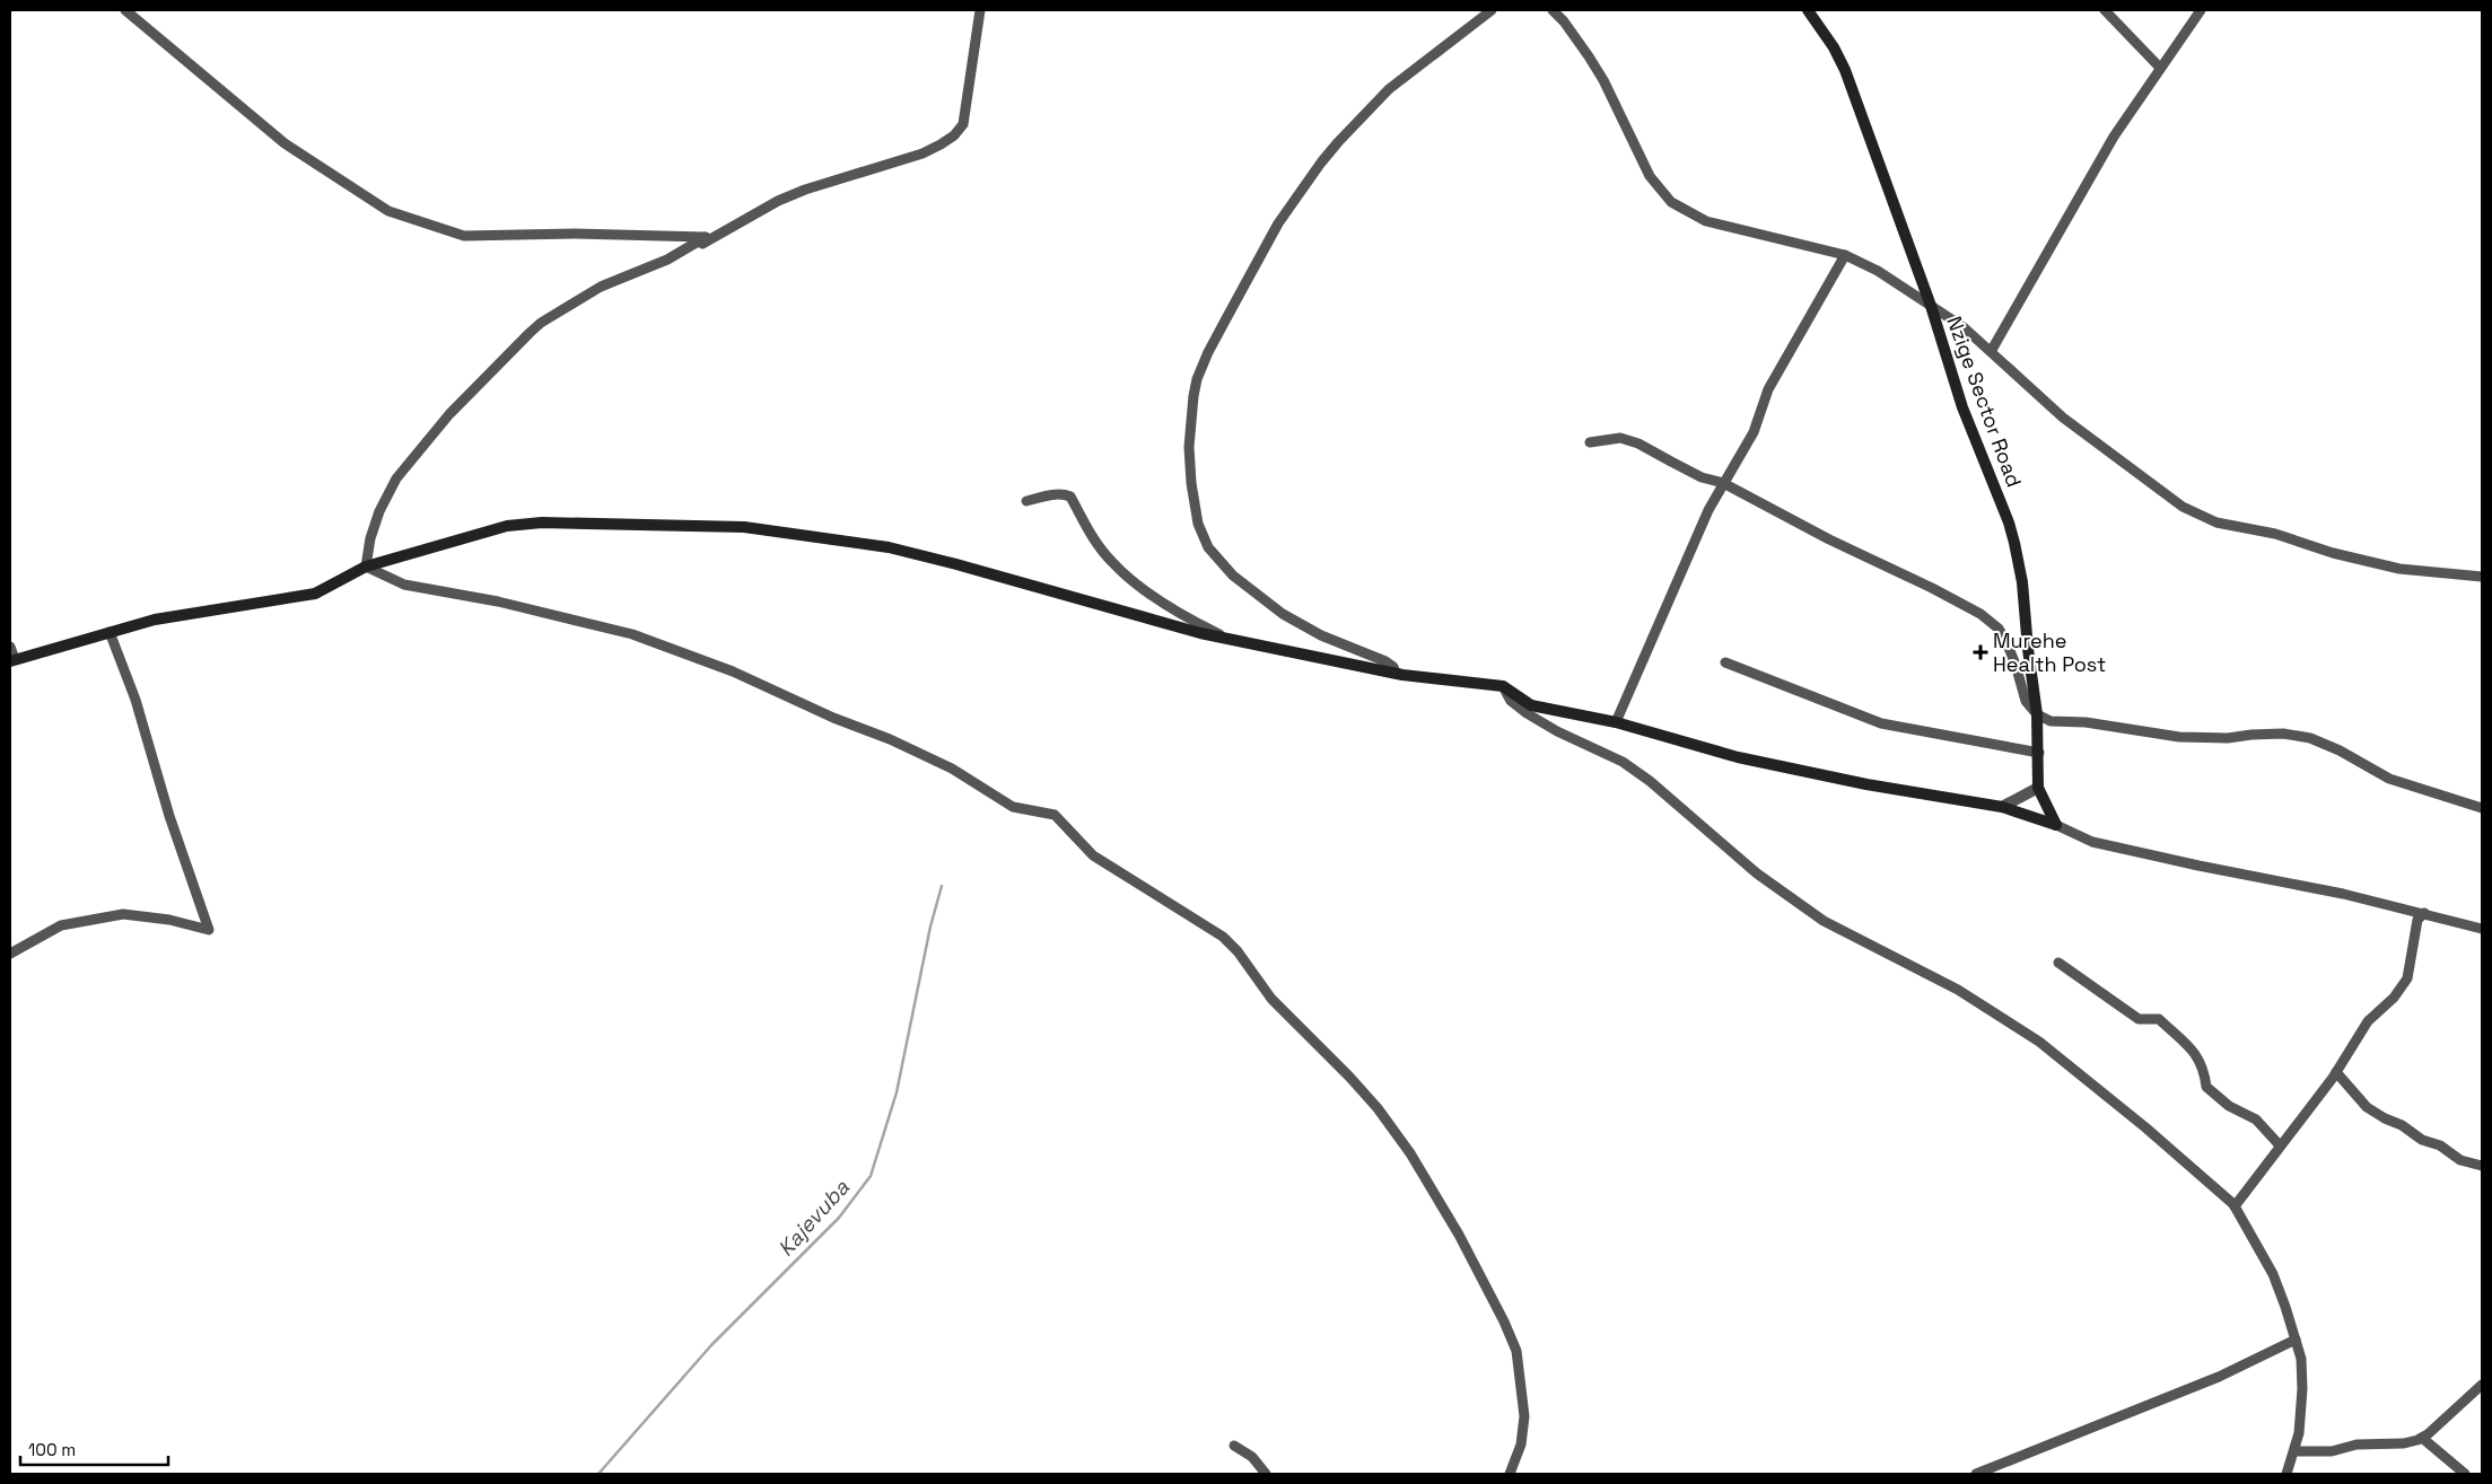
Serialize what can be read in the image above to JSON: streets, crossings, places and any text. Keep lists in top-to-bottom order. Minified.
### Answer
{"streets":{"main road":["Nzige Sector Road"]},"water":["Kajevuba"],"places":{"health":["Murehe Health Post"]},"scale_bar":"100 m"}
